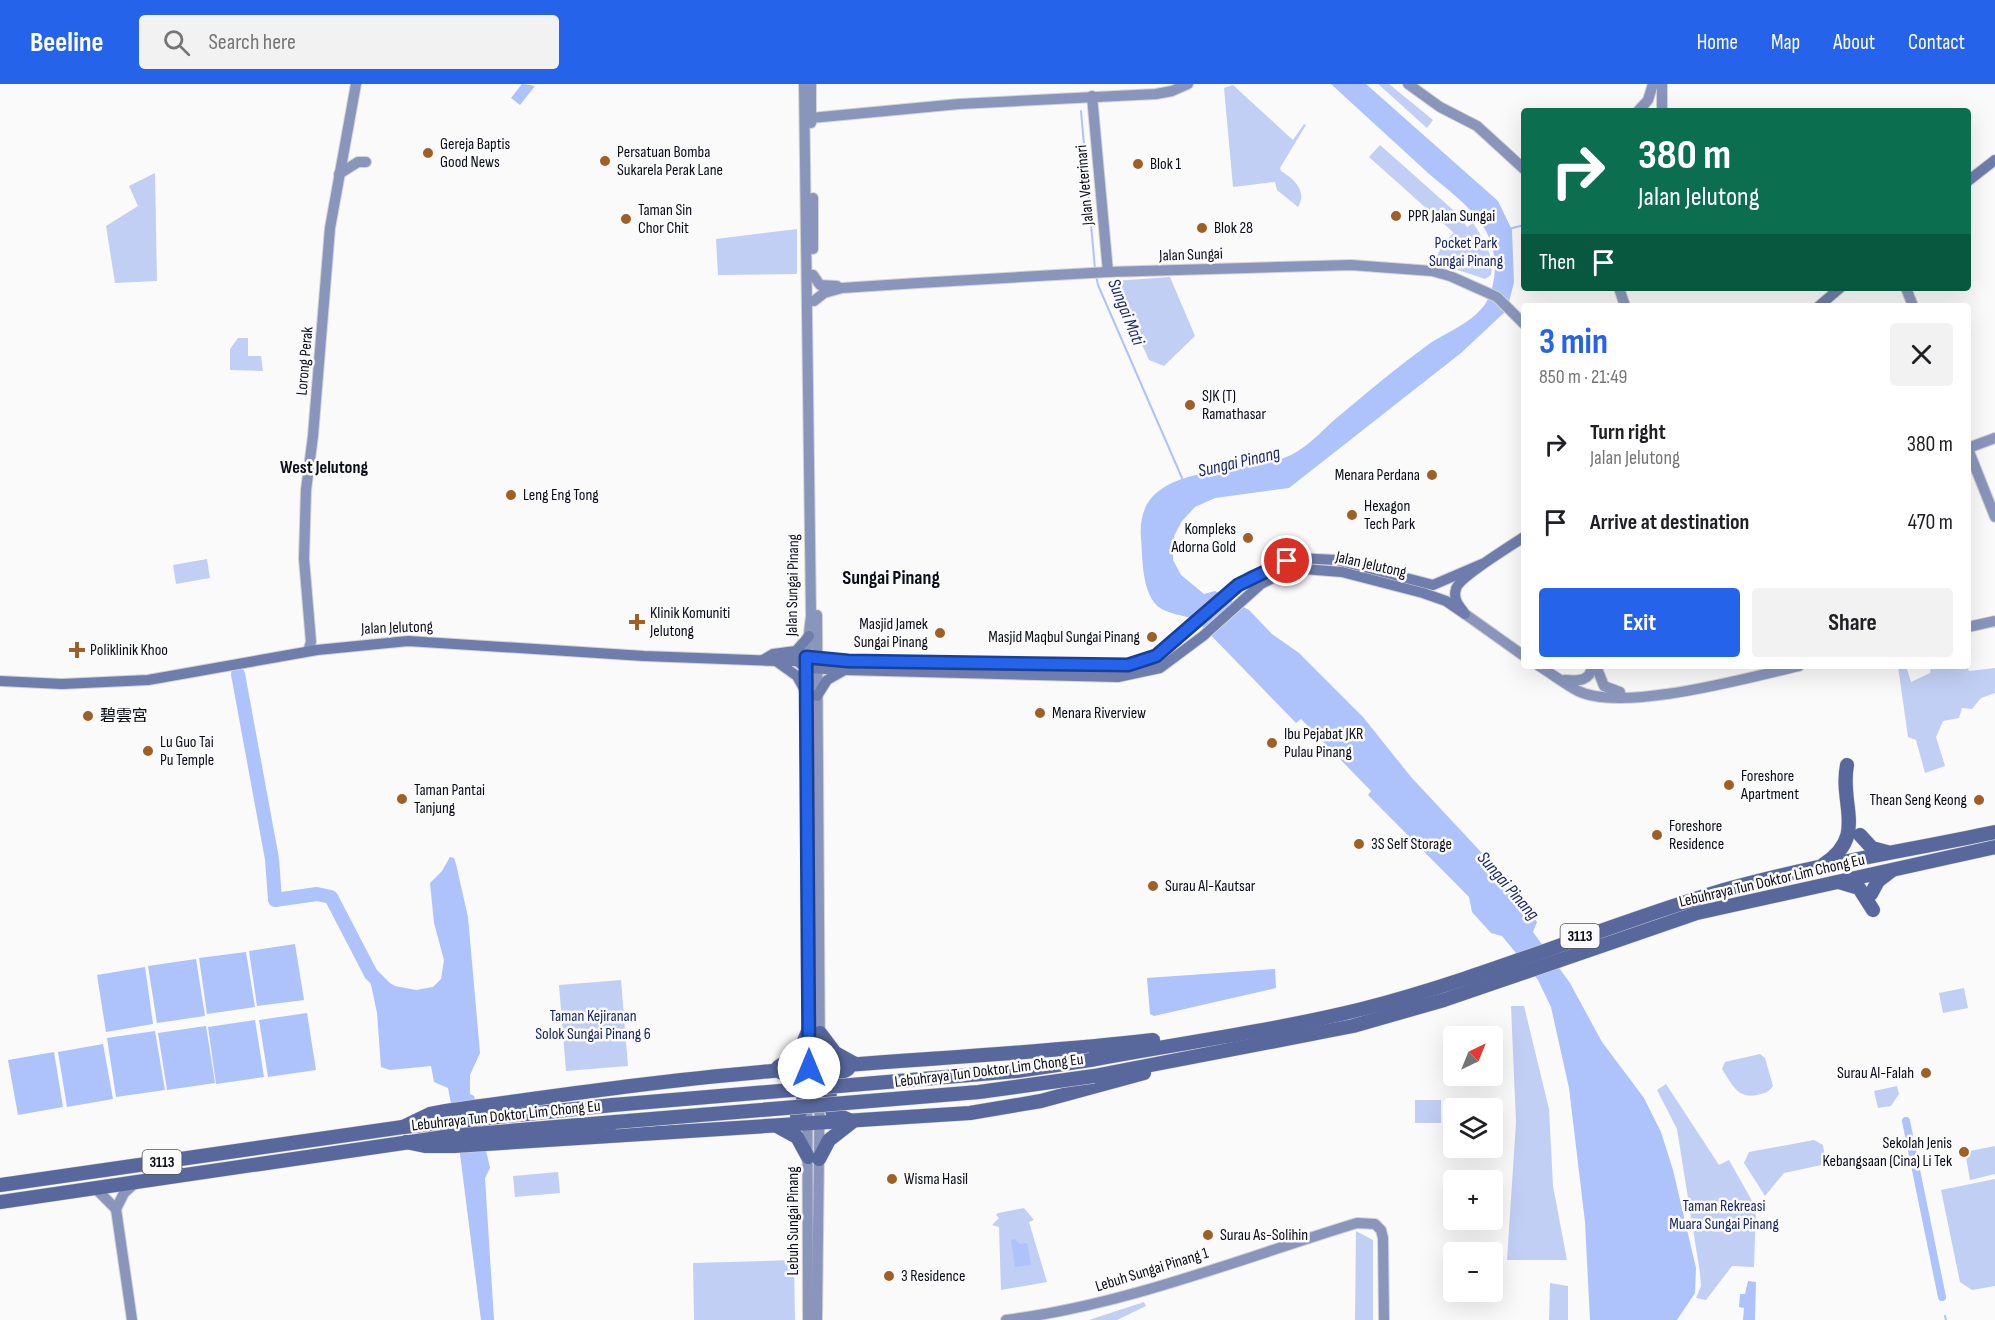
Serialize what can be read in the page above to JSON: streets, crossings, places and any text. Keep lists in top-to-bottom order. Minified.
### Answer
{"streets":{"highway":["Lebuhraya Tun Doktor Lim Chong Eu","3113"],"main road":["Jalan Jelutong"],"street":["Jalan Veterinari","Jalan Sungai","Lorong Perak","Jalan Sungai Pinang","Lebuh Sungai Pinang","Lebuh Sungai Pinang 1"]},"crossings":[["Jalan Veterinari","Jalan Sungai"],["Jalan Sungai","Jalan Sungai Pinang"],["Lorong Perak","Jalan Jelutong"],["Jalan Jelutong","Jalan Sungai Pinang"],["Jalan Sungai Pinang","Lebuh Sungai Pinang"]],"districts":["West Jelutong","Sungai Pinang"],"water":["Sungai Mati","Sungai Pinang"],"parks":["Pocket Park Sungai Pinang","Taman Kejiranan Solok Sungai Pinang 6","Taman Rekreasi Muara Sungai Pinang"],"places":{"other":["Gereja Baptis Good News","Persatuan Bomba Sukarela Perak Lane","Blok 1","PPR Jalan Sungai","Taman Sin Chor Chit","Blok 28","SJK (T) Ramathasar","Menara Perdana","Leng Eng Tong","Hexagon Tech Park","Kompleks Adorna Gold","Masjid Jamek Sungai Pinang","Masjid Maqbul Sungai Pinang","Menara Riverview","碧雲宮","Ibu Pejabat JKR Pulau Pinang","Lu Guo Tai Pu Temple","Foreshore Apartment","Taman Pantai Tanjung","Thean Seng Keong","Foreshore Residence","3S Self Storage","Surau Al-Kautsar","Surau Al-Falah","Sekolah Jenis Kebangsaan (Cina) Li Tek","Wisma Hasil","Surau As-Solihin","3 Residence"],"health":["Klinik Komuniti Jelutong","Poliklinik Khoo"]},"north":"top right","page":{"header":"Beeline","search":"Search here","nav":["Home","Map","About","Contact"],"turn":["380 m","Jalan Jelutong"],"then":"Then","heading":["3 min","850 m · 21:49"],"list":[{"name":"Turn right","note":"Jalan Jelutong","value":"380 m"},{"name":"Arrive at destination","value":"470 m"}],"buttons":["Exit","Share"],"map_buttons":["+","−"]}}
